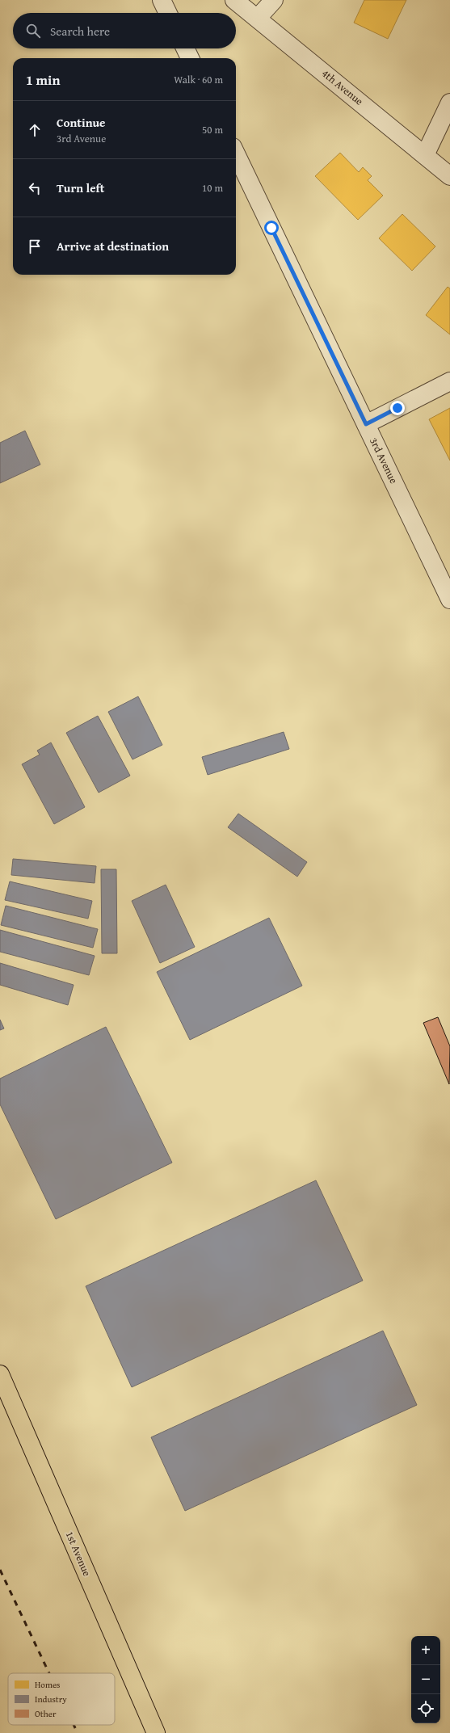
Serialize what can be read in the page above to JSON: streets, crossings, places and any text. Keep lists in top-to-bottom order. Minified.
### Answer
{"streets":{"main road":["1st Avenue"],"street":["4th Avenue","3rd Avenue"]},"legend":["Homes","Industry","Other"],"page":{"search":"Search here","heading":["1 min","Walk · 60 m"],"list":[["Continue","3rd Avenue","50 m"],["Turn left","10 m"],"Arrive at destination"],"map_buttons":["+","−"]}}
